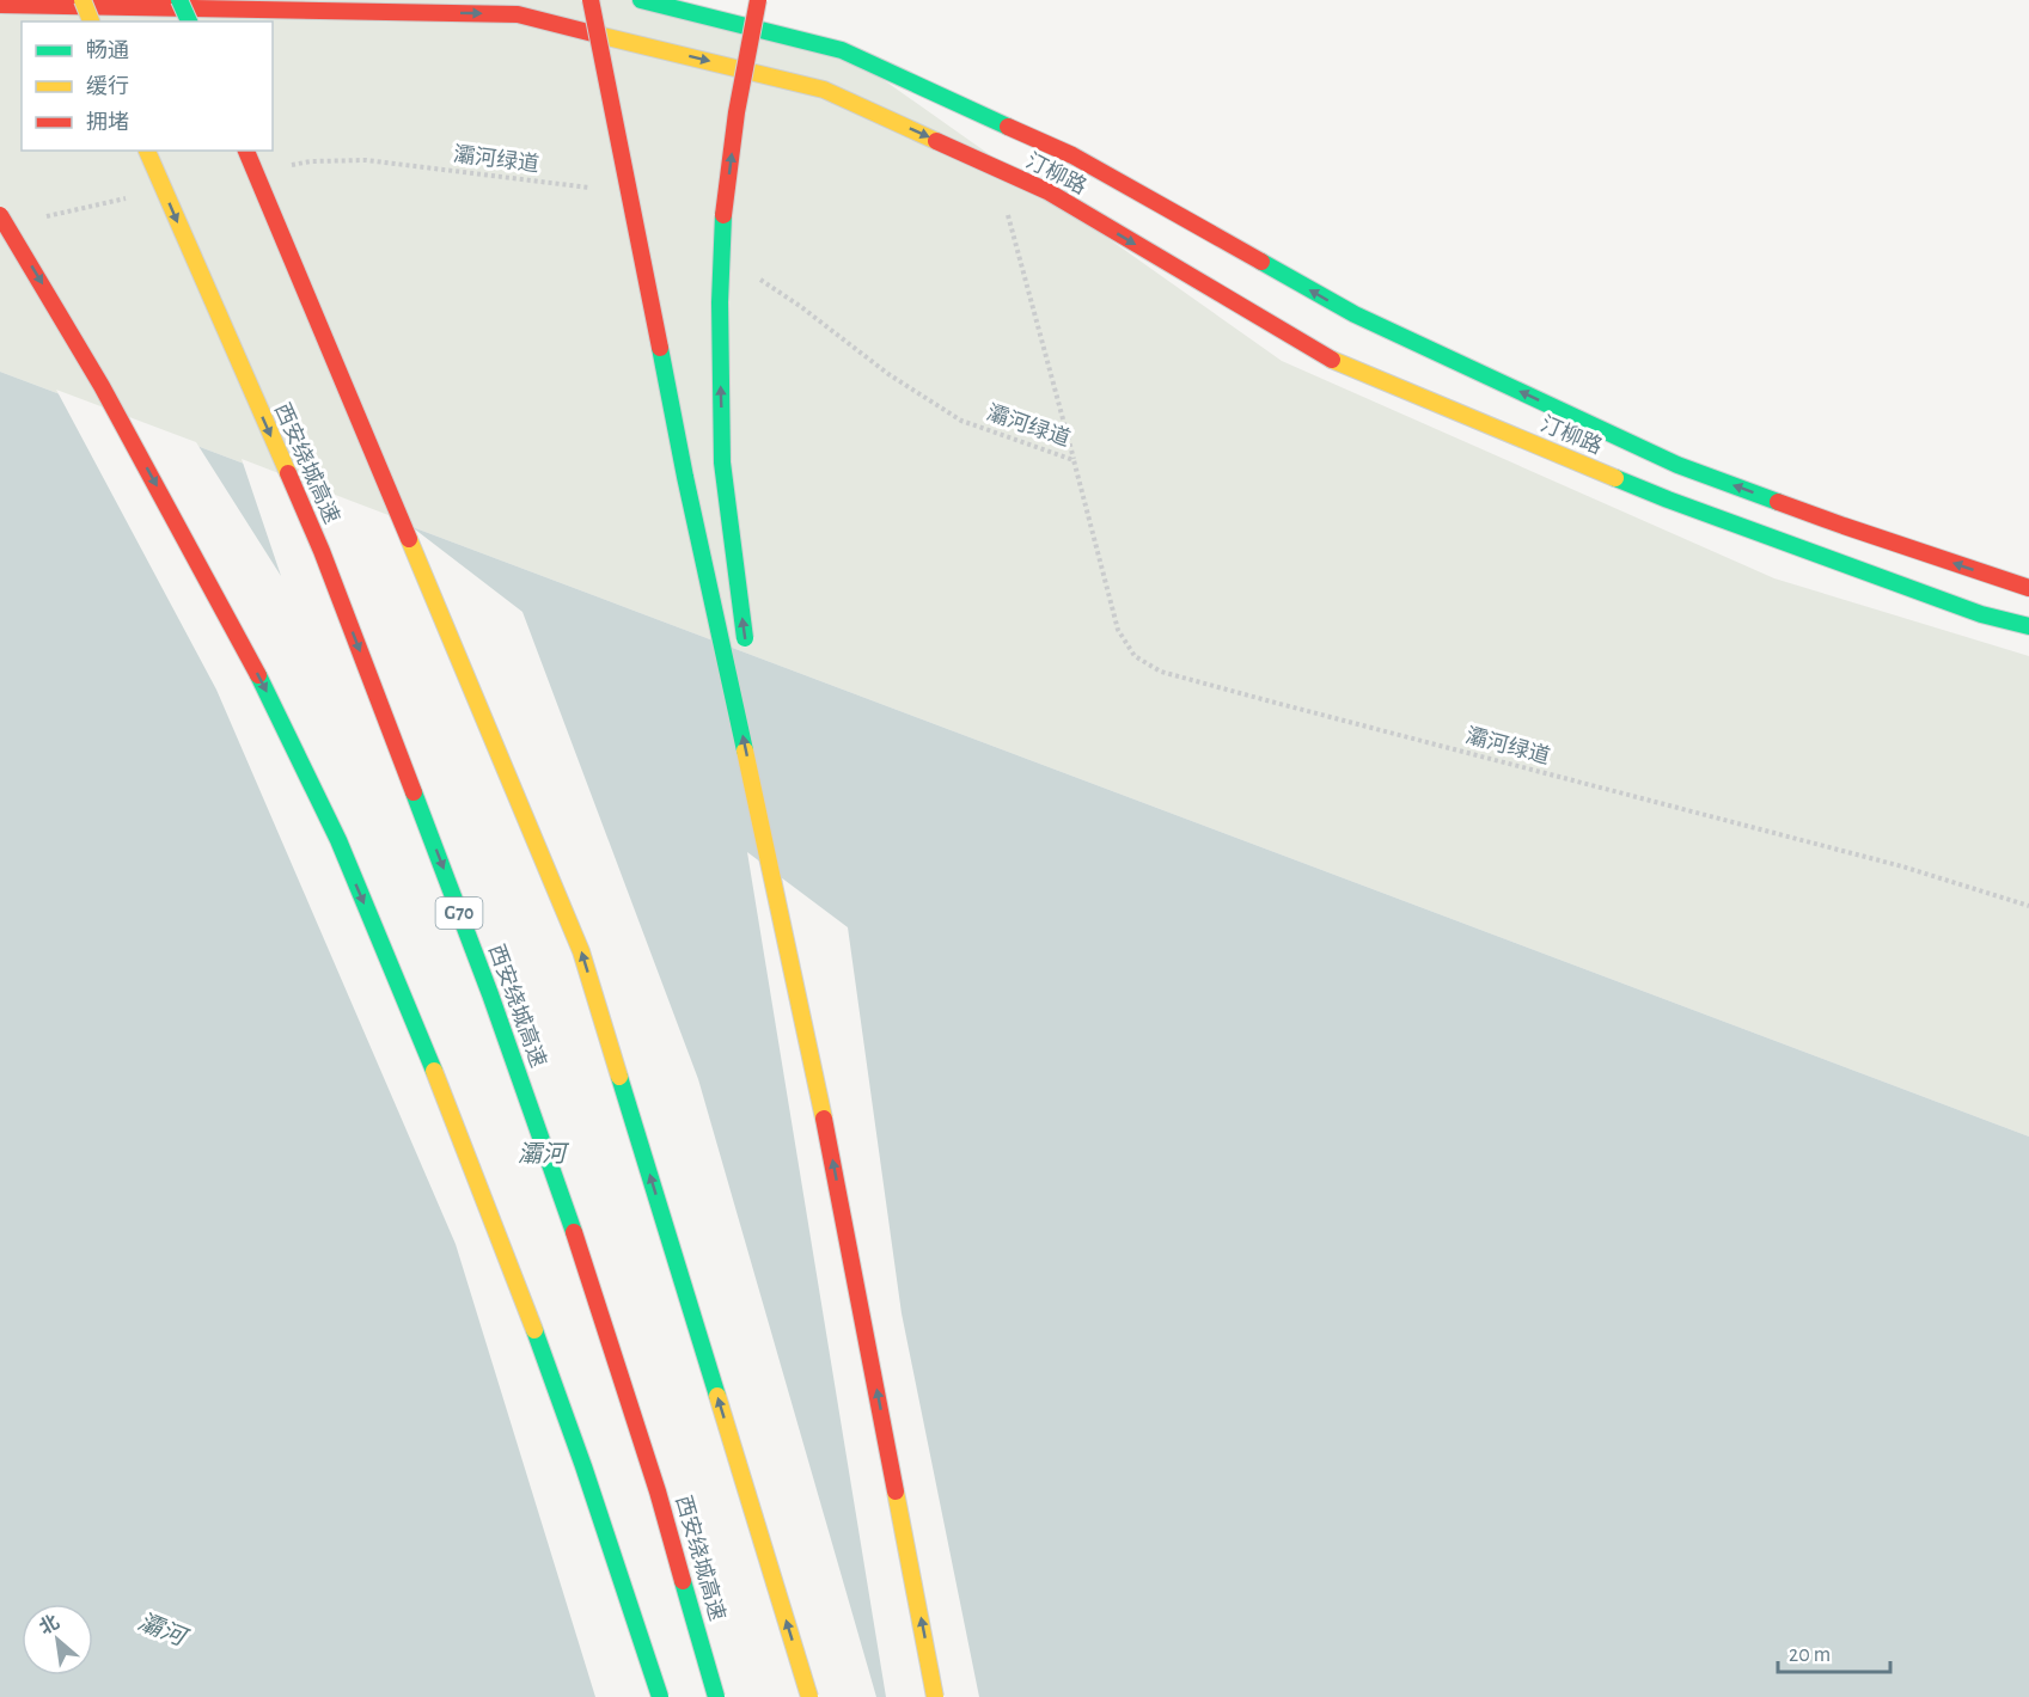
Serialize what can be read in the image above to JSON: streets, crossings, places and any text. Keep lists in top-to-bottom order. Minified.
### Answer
{"streets":{"main road":["汀柳路","西安绕城高速","G70"],"path":["灞河绿道"]},"water":["灞河"],"legend":["畅通","缓行","拥堵"],"scale_bar":"20 m","north":"top left"}
